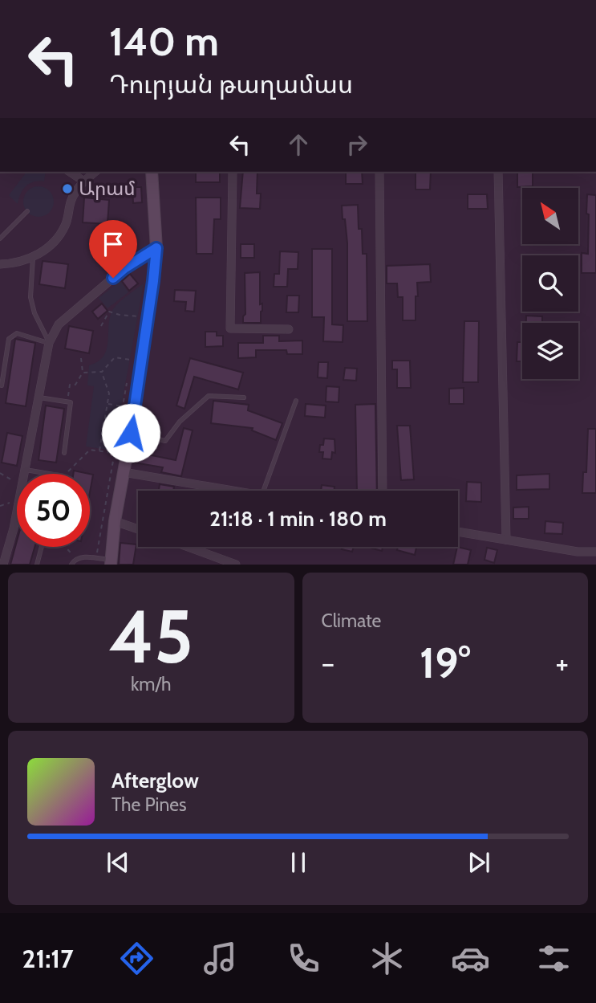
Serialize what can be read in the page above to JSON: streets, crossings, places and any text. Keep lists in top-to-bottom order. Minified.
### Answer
{"places":["Արամ"],"north":"top left","page":{"turn":["140 m","Դուրյան թաղամաս"],"limit":"50","trip":"21:18 · 1 min · 180 m","tile":[["45","km/h"],"Climate"],"heat":["−","19°","+"],"song":["Afterglow","The Pines"],"tabs":"21:17"}}
